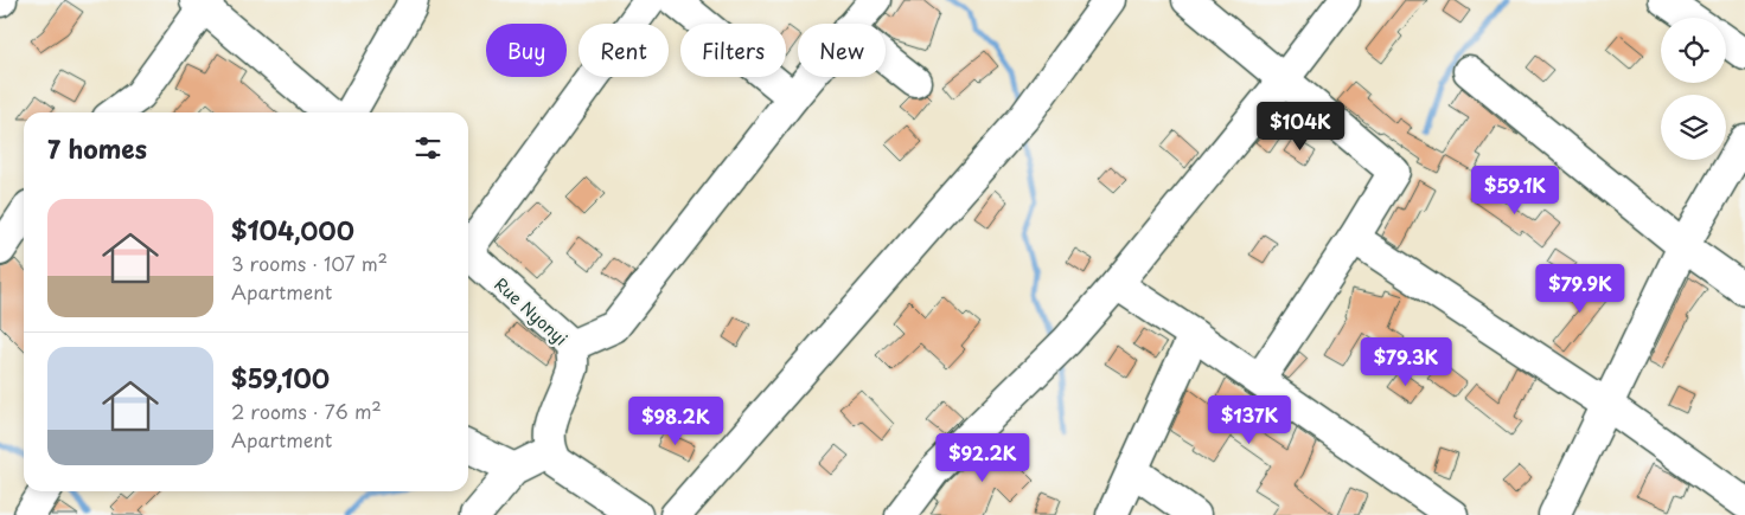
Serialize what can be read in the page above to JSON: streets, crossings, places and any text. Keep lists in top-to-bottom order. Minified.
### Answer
{"streets":{"street":["Rue Nyonyi"]},"page":{"chip":["Buy","Rent","Filters","New"],"price":["$104K","$59.1K","$79.9K","$79.3K","$137K","$98.2K","$92.2K"],"heading":"7 homes","list":[{"name":"$104,000","note":"3 rooms · 107 m² · Apartment"},{"name":"$59,100","note":"2 rooms · 76 m² · Apartment"}]}}
